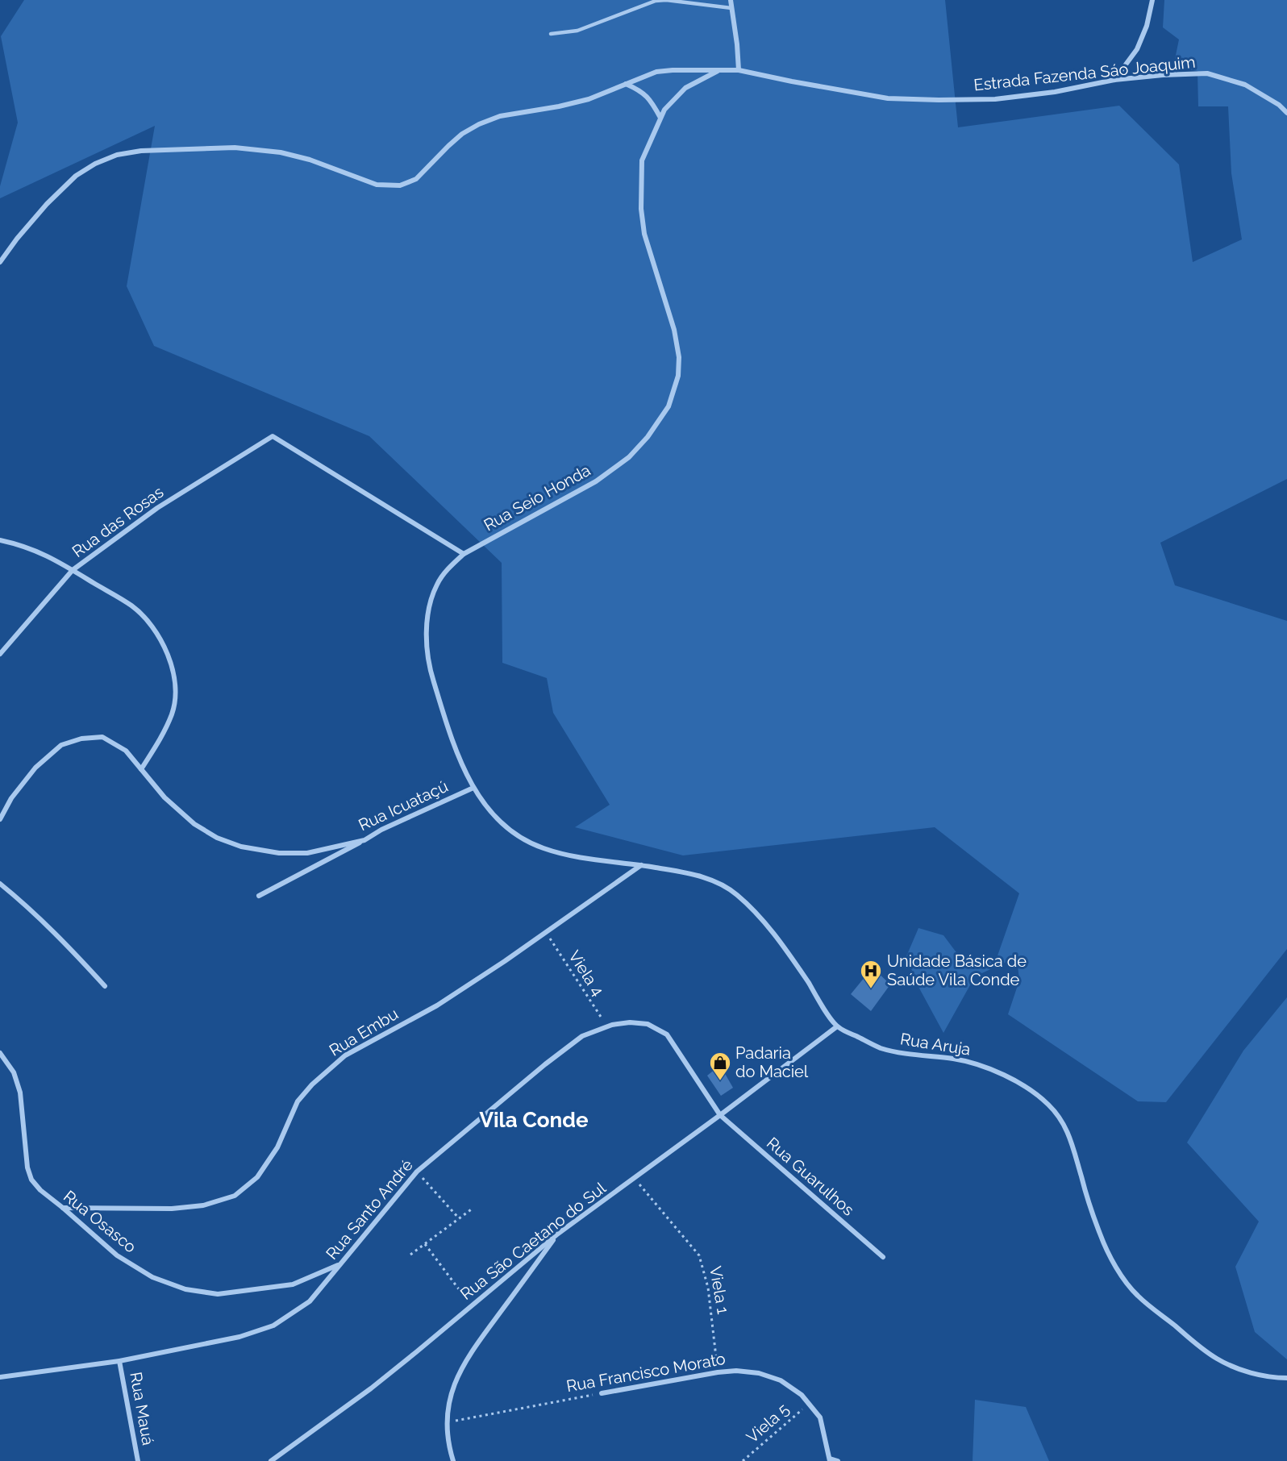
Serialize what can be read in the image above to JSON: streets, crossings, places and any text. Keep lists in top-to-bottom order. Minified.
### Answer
{"streets":{"street":["Estrada Fazenda Sáo Joaquim","Rua Seio Honda","Rua das Rosas","Rua Icuataçú","Rua Embu","Rua Aruja","Rua Guarulhos","Rua Santo André","Rua Osasco","Rua São Caetano do Sul","Rua Francisco Morato","Rua Mauá"],"path":["Viela 4","Viela 1","Viela 5"]},"crossings":[["Estrada Fazenda Sáo Joaquim","Rua Seio Honda"],["Rua Seio Honda","Rua das Rosas"],["Rua Seio Honda","Rua Icuataçú"],["Rua Seio Honda","Rua Embu"],["Rua Seio Honda","Rua Aruja"],["Viela 4","Rua Embu"],["Viela 4","Rua Santo André"],["Rua Embu","Rua Aruja"],["Rua Embu","Rua Osasco"],["Rua Aruja","Rua São Caetano do Sul"],["Rua Guarulhos","Rua Santo André"],["Rua Guarulhos","Rua São Caetano do Sul"],["Rua Santo André","Rua Osasco"],["Rua Santo André","Rua São Caetano do Sul"],["Rua Santo André","Rua Mauá"],["Rua São Caetano do Sul","Viela 1"],["Viela 1","Rua Francisco Morato"],["Rua Francisco Morato","Viela 5"]],"districts":["Vila Conde"],"places":{"hospital":["Unidade Básica de Saúde Vila Conde"],"shop":["Padaria do Maciel"]}}
